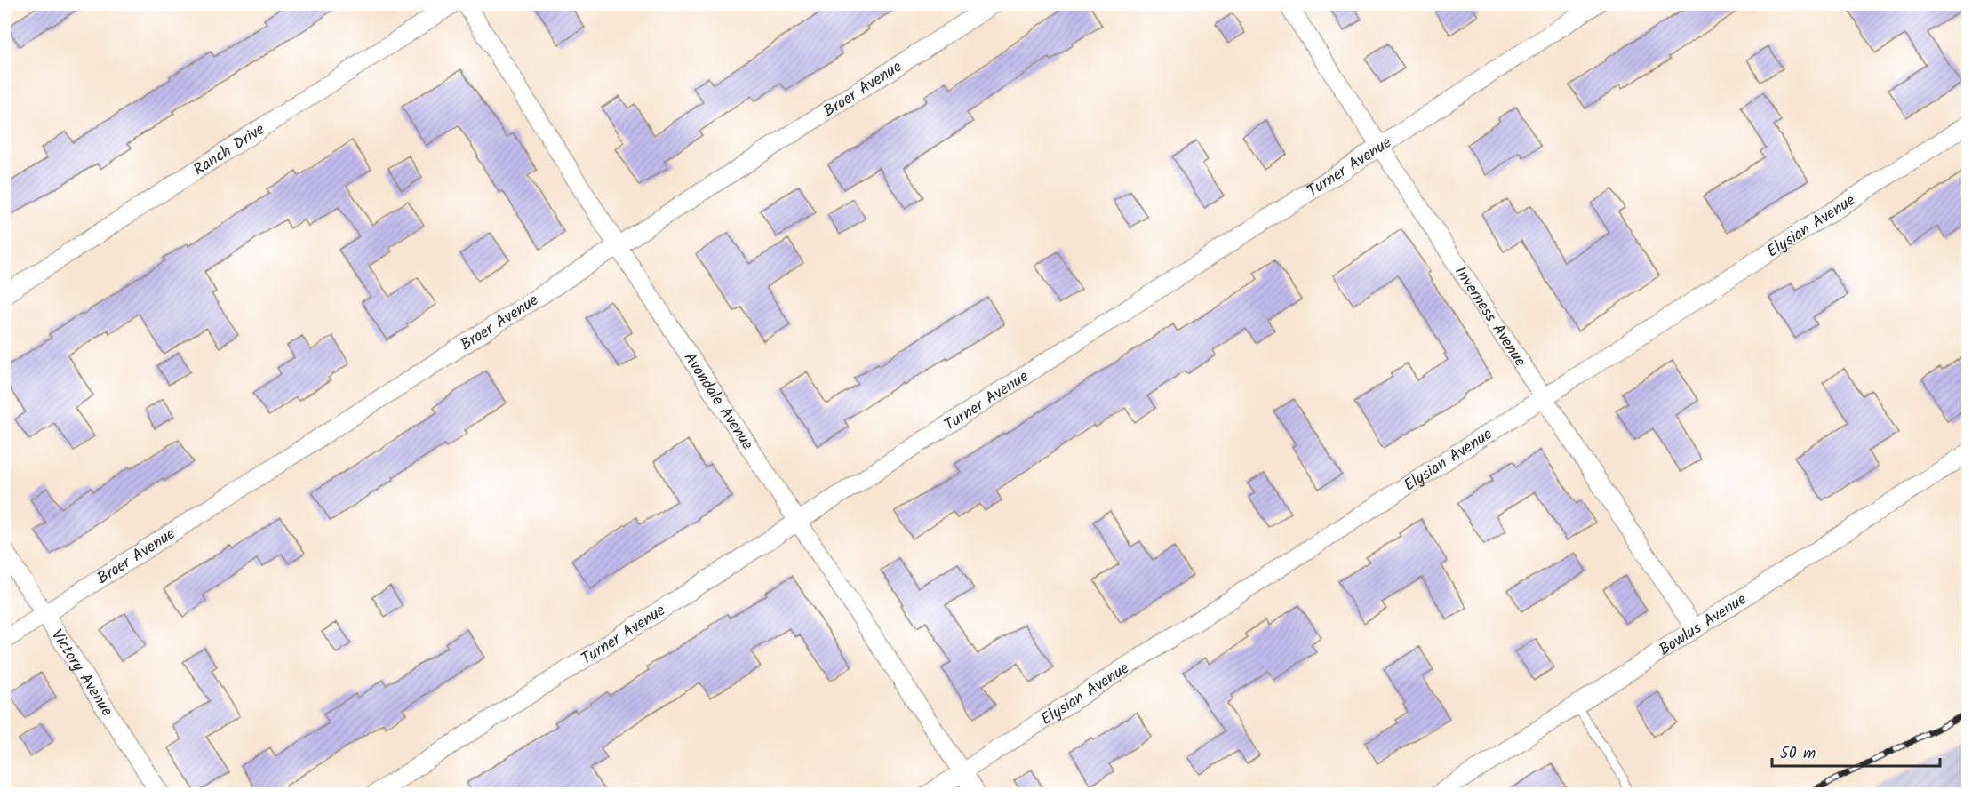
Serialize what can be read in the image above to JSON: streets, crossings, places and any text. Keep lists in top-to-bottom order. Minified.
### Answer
{"streets":{"street":["Broer Avenue","Ranch Drive","Turner Avenue","Elysian Avenue","Inverness Avenue","Avondale Avenue","Bowlus Avenue","Victory Avenue"]},"crossings":[["Broer Avenue","Avondale Avenue"],["Broer Avenue","Victory Avenue"],["Turner Avenue","Inverness Avenue"],["Turner Avenue","Avondale Avenue"],["Elysian Avenue","Inverness Avenue"],["Elysian Avenue","Avondale Avenue"],["Inverness Avenue","Bowlus Avenue"]],"scale_bar":"50 m"}
